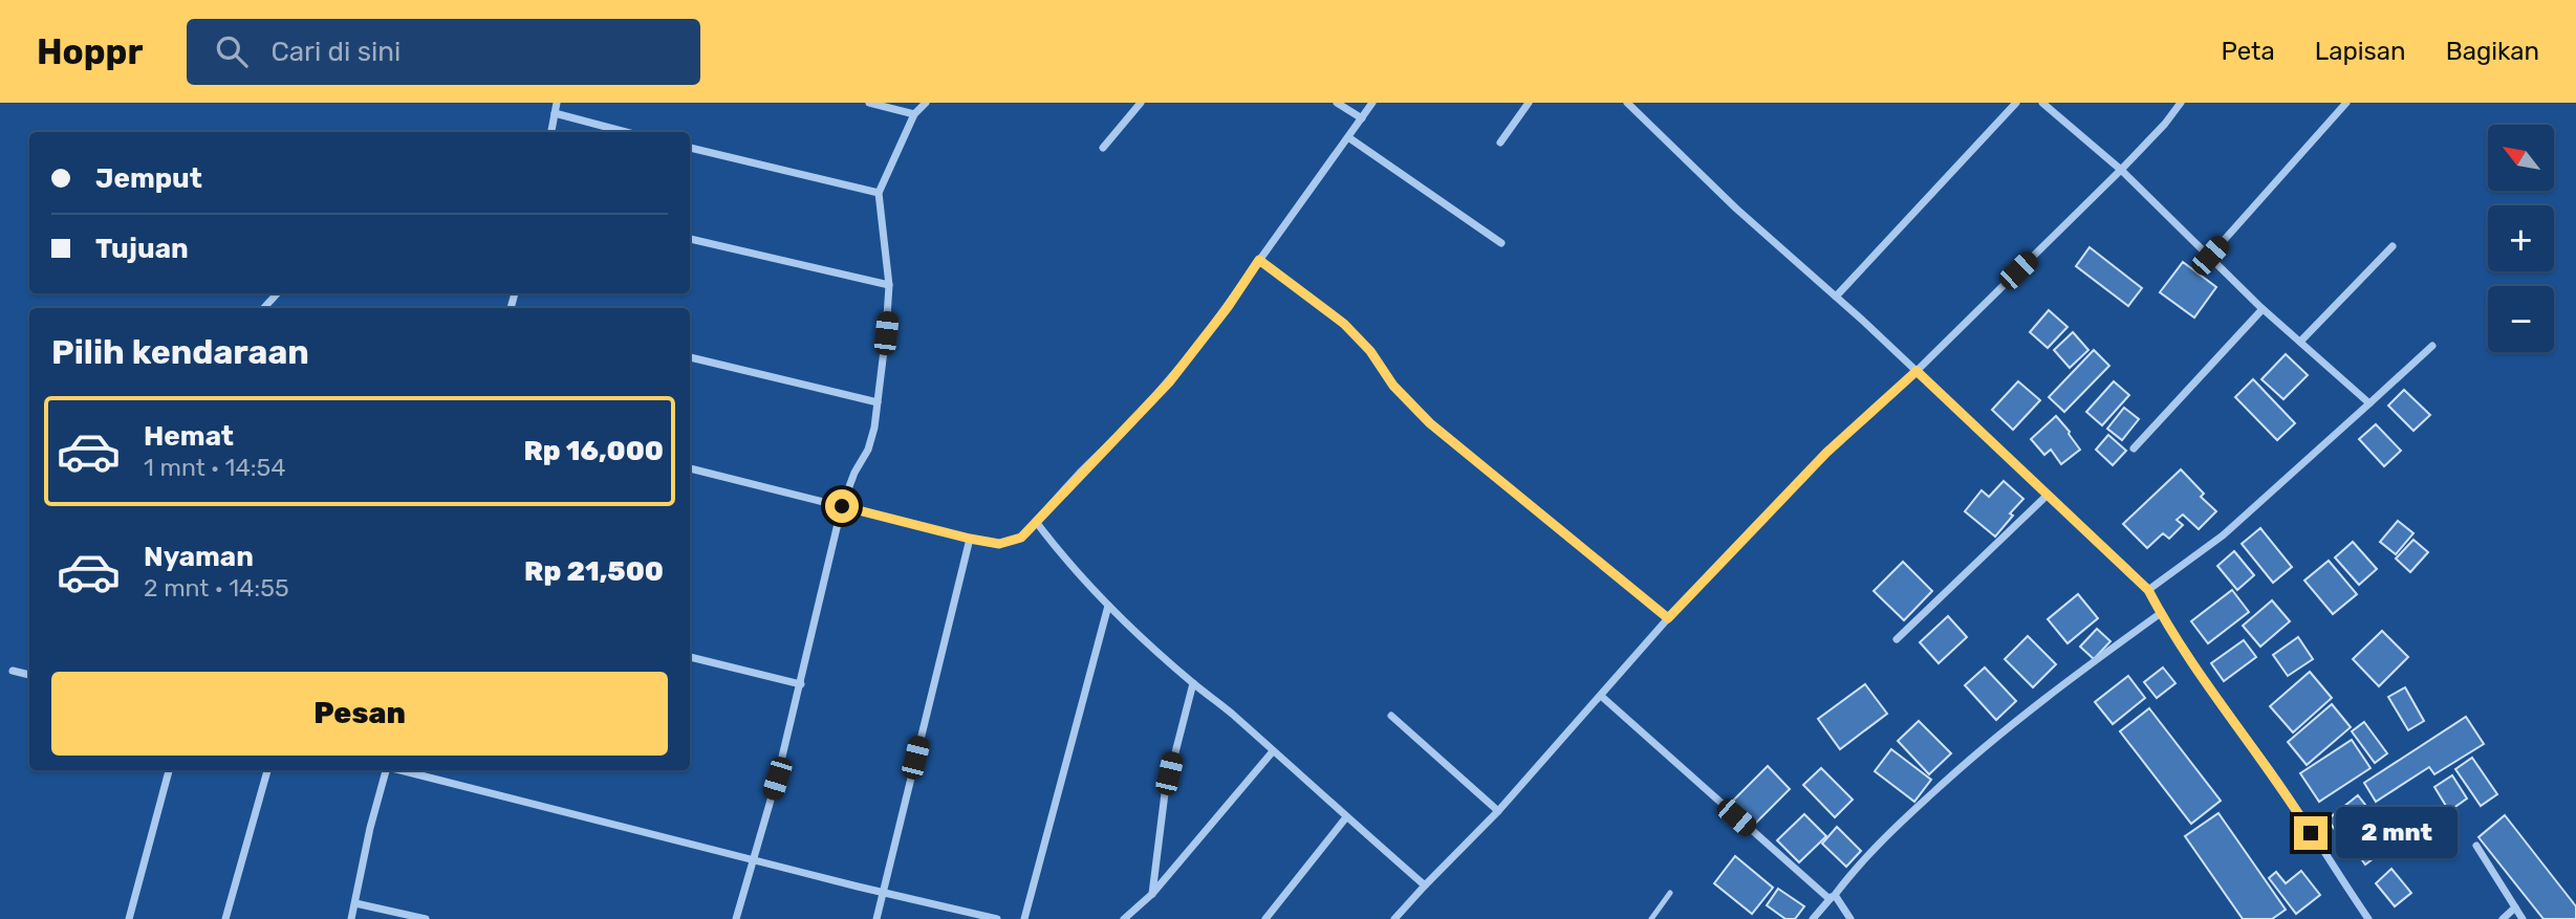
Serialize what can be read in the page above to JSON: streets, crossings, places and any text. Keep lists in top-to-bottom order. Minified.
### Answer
{"north":"top left","page":{"header":"Hoppr","search":"Cari di sini","nav":["Peta","Lapisan","Bagikan"],"map_buttons":["+","−"],"banner":["Jemput","Tujuan"],"heading":"Pilih kendaraan","list":[{"name":"Hemat","note":"1 mnt · 14:54","value":"Rp 16,000"},{"name":"Nyaman","note":"2 mnt · 14:55","value":"Rp 21,500"}],"buttons":"Pesan","bubble":"2 mnt"}}
